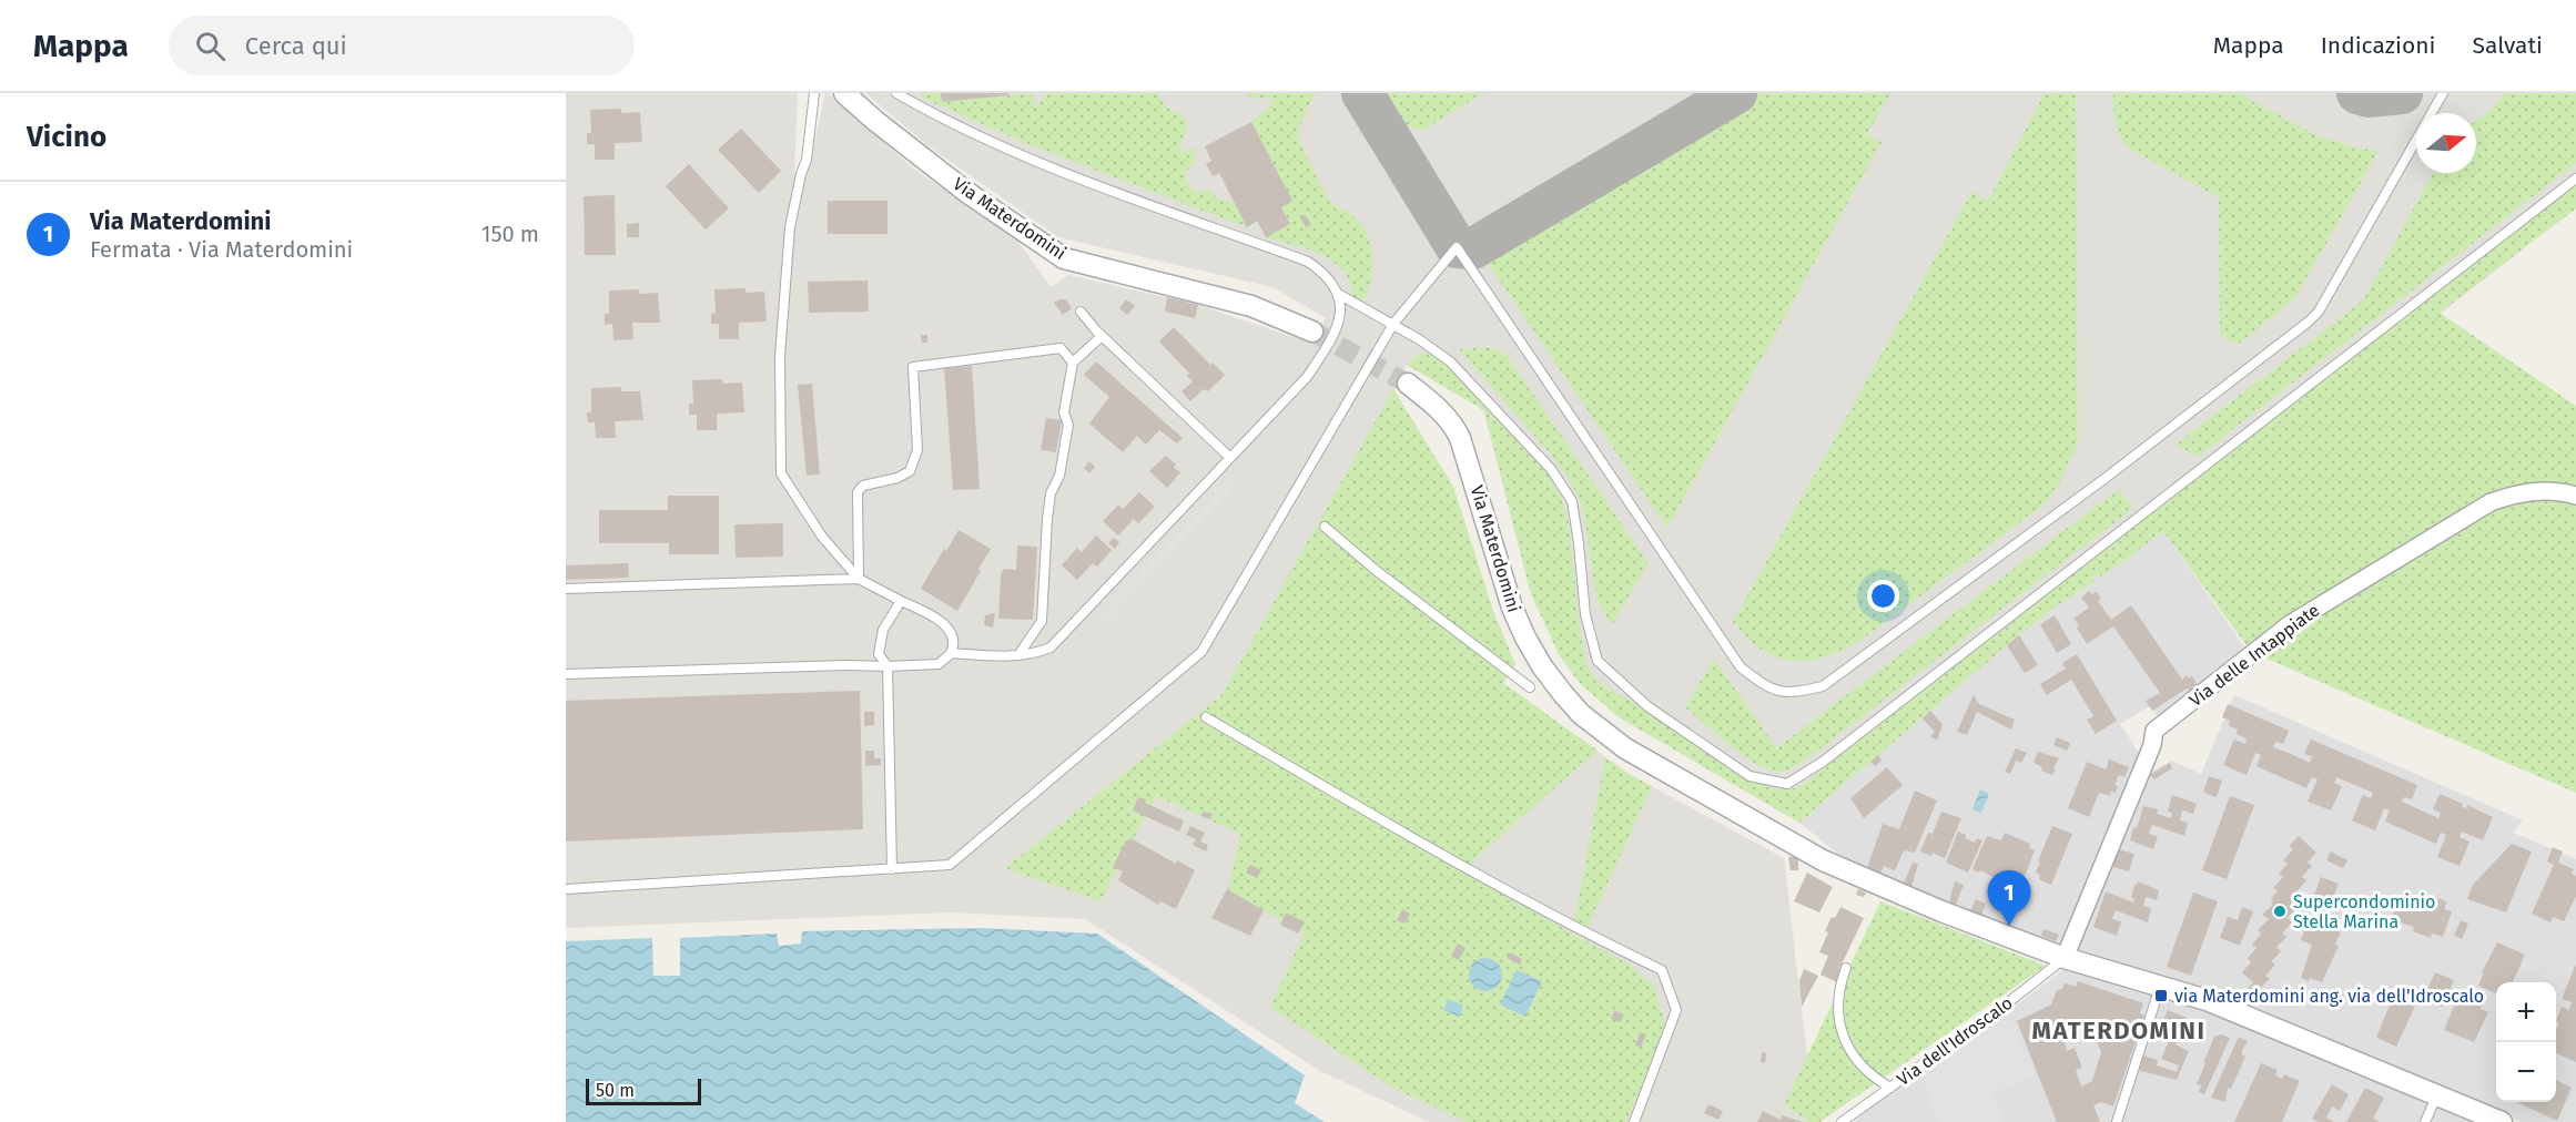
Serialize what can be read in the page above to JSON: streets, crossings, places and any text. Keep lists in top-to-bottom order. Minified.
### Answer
{"streets":{"street":["Via Materdomini","Via delle Intappiate"],"lane":["Via dell'Idroscalo"]},"crossings":[["Via Materdomini","Via delle Intappiate"],["Via Materdomini","Via dell'Idroscalo"],["Via delle Intappiate","Via dell'Idroscalo"]],"districts":["MATERDOMINI"],"places":{"other":["Supercondominio Stella Marina"],"transit":["via Materdomini ang. via dell'Idroscalo"]},"scale_bar":"50 m","north":"right","page":{"header":"Mappa","search":"Cerca qui","nav":["Mappa","Indicazioni","Salvati"],"heading":"Vicino","list":[{"mark":"1","name":"Via Materdomini","note":"Fermata · Via Materdomini","value":"150 m"}],"pins":"1","map_buttons":["+","−"],"scale":"50 m"}}
